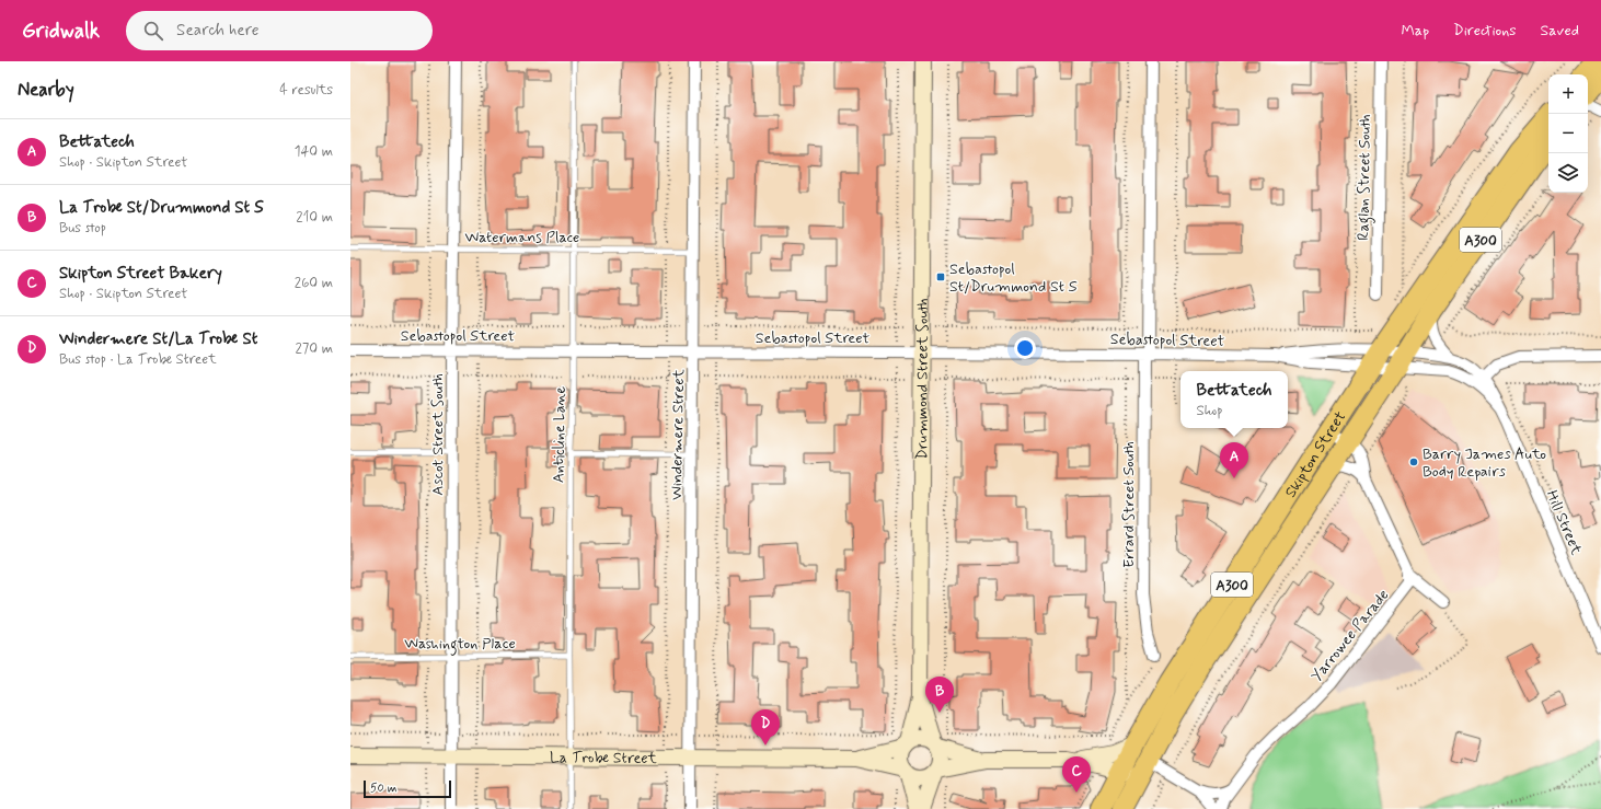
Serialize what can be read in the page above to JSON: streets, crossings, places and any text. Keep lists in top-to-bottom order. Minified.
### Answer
{"streets":{"highway":["A300","Skipton Street"],"main road":["Drummond Street South","La Trobe Street"],"street":["Raglan Street South","Sebastopol Street","Ascot Street South","Windermere Street","Errard Street South","Hill Street","Yarrowee Parade"],"lane":["Watermans Place","Anticline Lane","Washington Place"]},"crossings":[["Watermans Place","Ascot Street South"],["Watermans Place","Anticline Lane"],["Watermans Place","Windermere Street"],["Sebastopol Street","Drummond Street South"],["Sebastopol Street","Ascot Street South"],["Sebastopol Street","Anticline Lane"],["Sebastopol Street","Windermere Street"],["Sebastopol Street","Skipton Street"],["Sebastopol Street","Errard Street South"],["Sebastopol Street","Hill Street"],["Drummond Street South","La Trobe Street"],["Ascot Street South","Washington Place"],["Ascot Street South","La Trobe Street"],["Anticline Lane","Washington Place"],["Anticline Lane","La Trobe Street"],["Windermere Street","La Trobe Street"],["Skipton Street","Yarrowee Parade"]],"places":{"transit":["Sebastopol St/Drummond St S"],"other":["Barry James Auto Body Repairs"]},"scale_bar":"50 m","page":{"header":"Gridwalk","search":"Search here","nav":["Map","Directions","Saved"],"heading":["Nearby","4 results"],"map_buttons":["+","−"],"list":[{"mark":"A","name":"Bettatech","note":"Shop · Skipton Street","value":"140 m"},{"mark":"B","name":"La Trobe St/Drummond St S","note":"Bus stop","value":"210 m"},{"mark":"C","name":"Skipton Street Bakery","note":"Shop · Skipton Street","value":"260 m"},{"mark":"D","name":"Windermere St/La Trobe St","note":"Bus stop · La Trobe Street","value":"270 m"}],"popup":["Bettatech","Shop"],"pins":["A","B","D","C"],"scale":"50 m"}}
